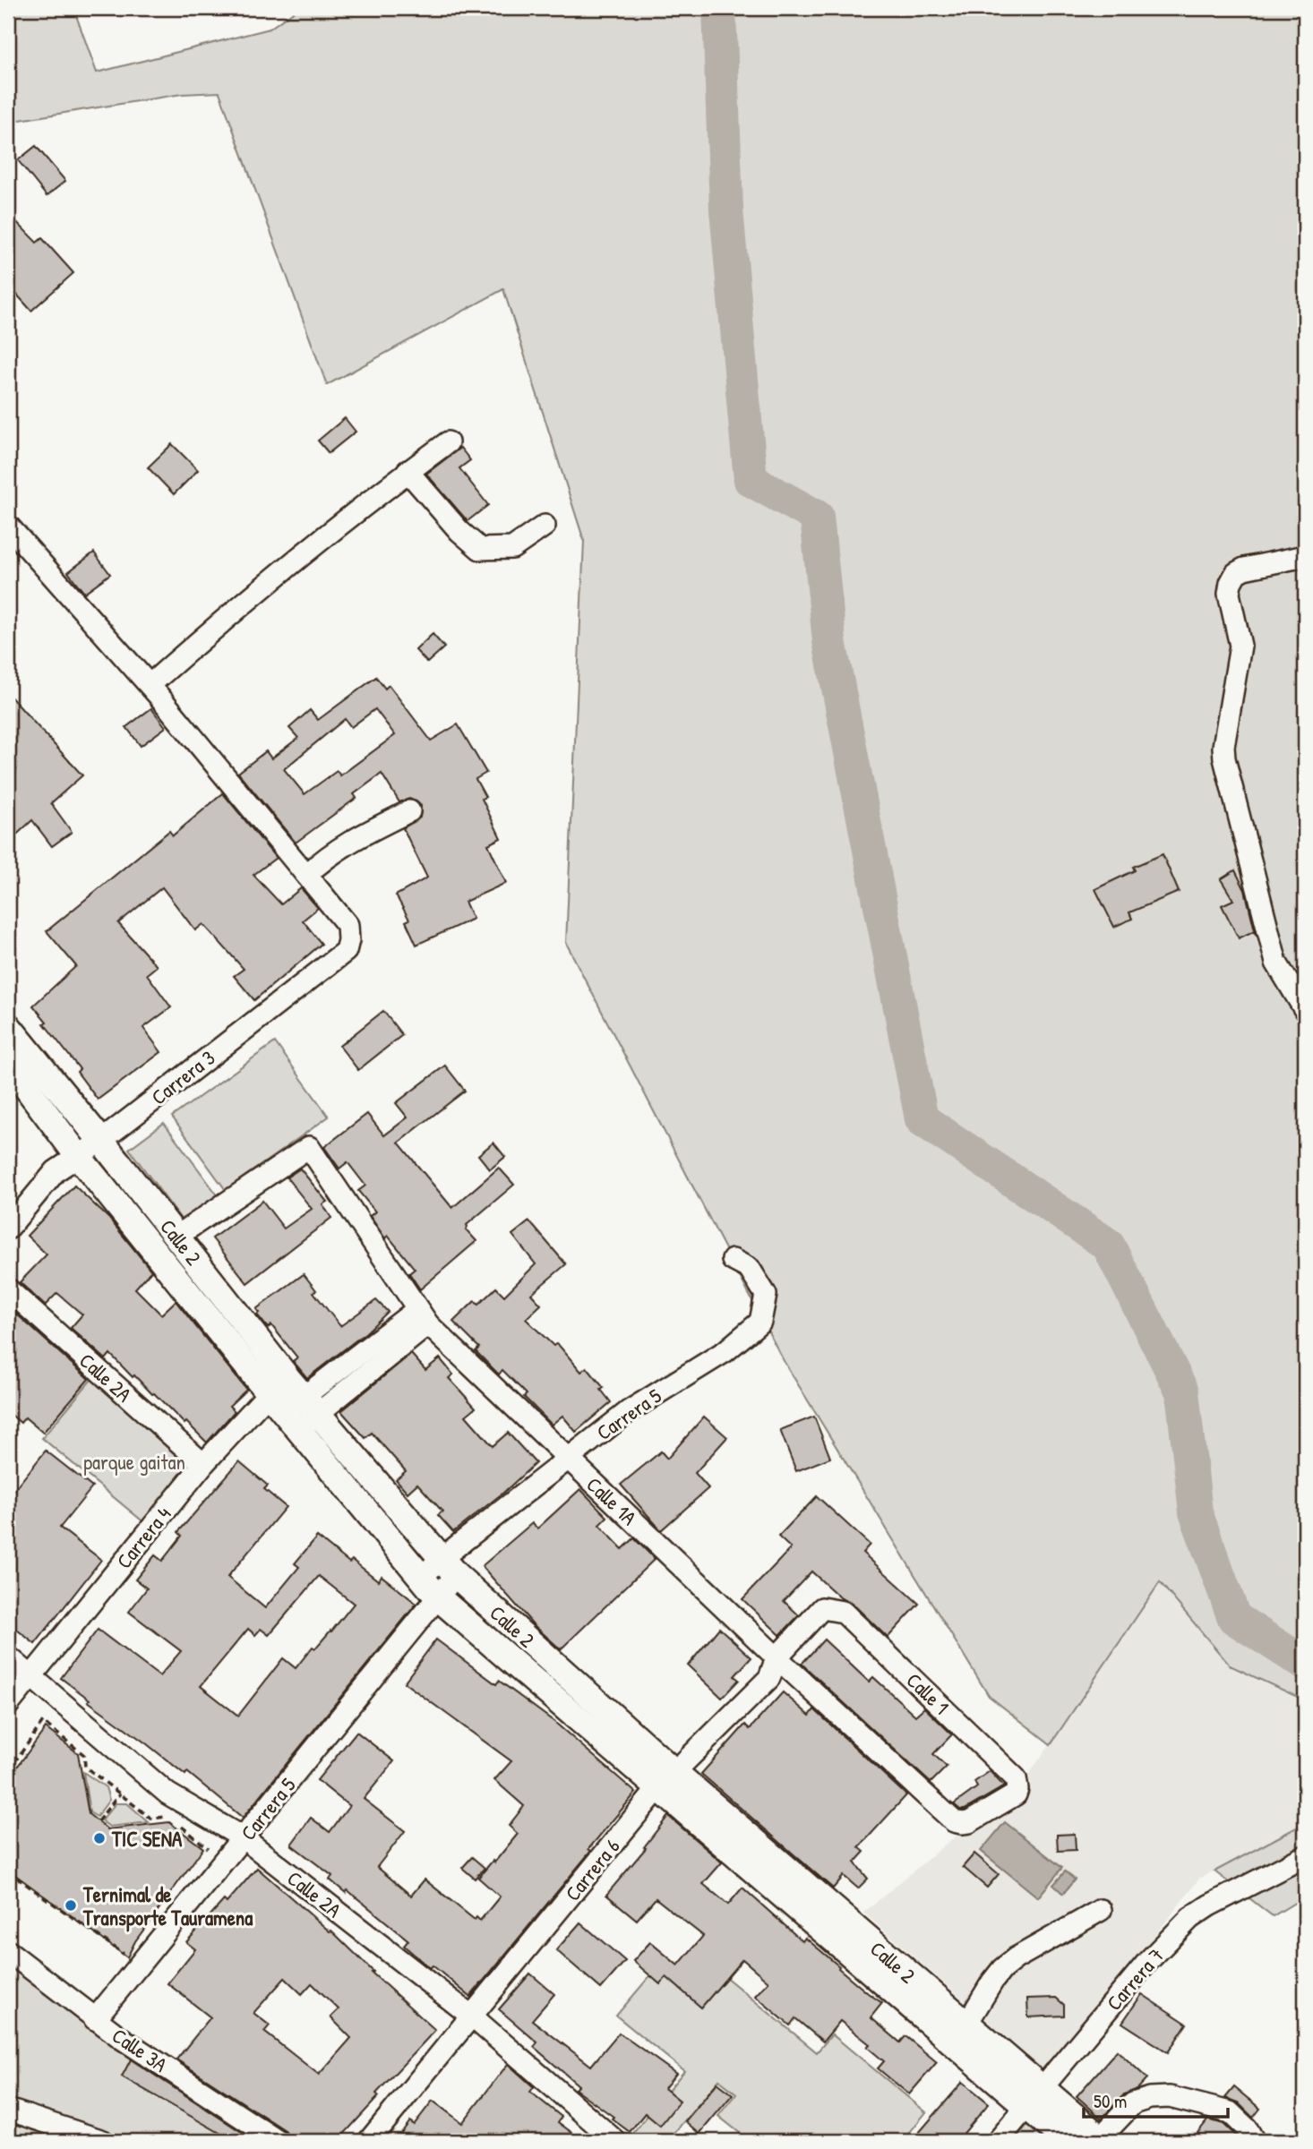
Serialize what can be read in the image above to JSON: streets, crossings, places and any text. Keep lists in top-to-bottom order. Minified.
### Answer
{"streets":{"main road":["Calle 2"],"street":["Carrera 3","Calle 2A","Carrera 5","Calle 1A","Carrera 4","Calle 1","Carrera 6","Carrera 7","Calle 3A"]},"crossings":[["Carrera 3","Calle 2"],["Calle 2","Carrera 5"],["Calle 2","Calle 1A"],["Calle 2","Carrera 4"],["Calle 2","Carrera 6"],["Calle 2","Carrera 7"],["Calle 2A","Carrera 5"],["Calle 2A","Carrera 4"],["Calle 2A","Carrera 6"],["Carrera 5","Calle 1A"],["Carrera 5","Calle 3A"],["Calle 1A","Carrera 4"],["Calle 1A","Calle 1"],["Calle 1A","Carrera 6"],["Calle 1","Carrera 6"]],"parks":["parque gaitan"],"places":["TIC SENA","Ternimal de Transporte Tauramena"],"scale_bar":"50 m"}
